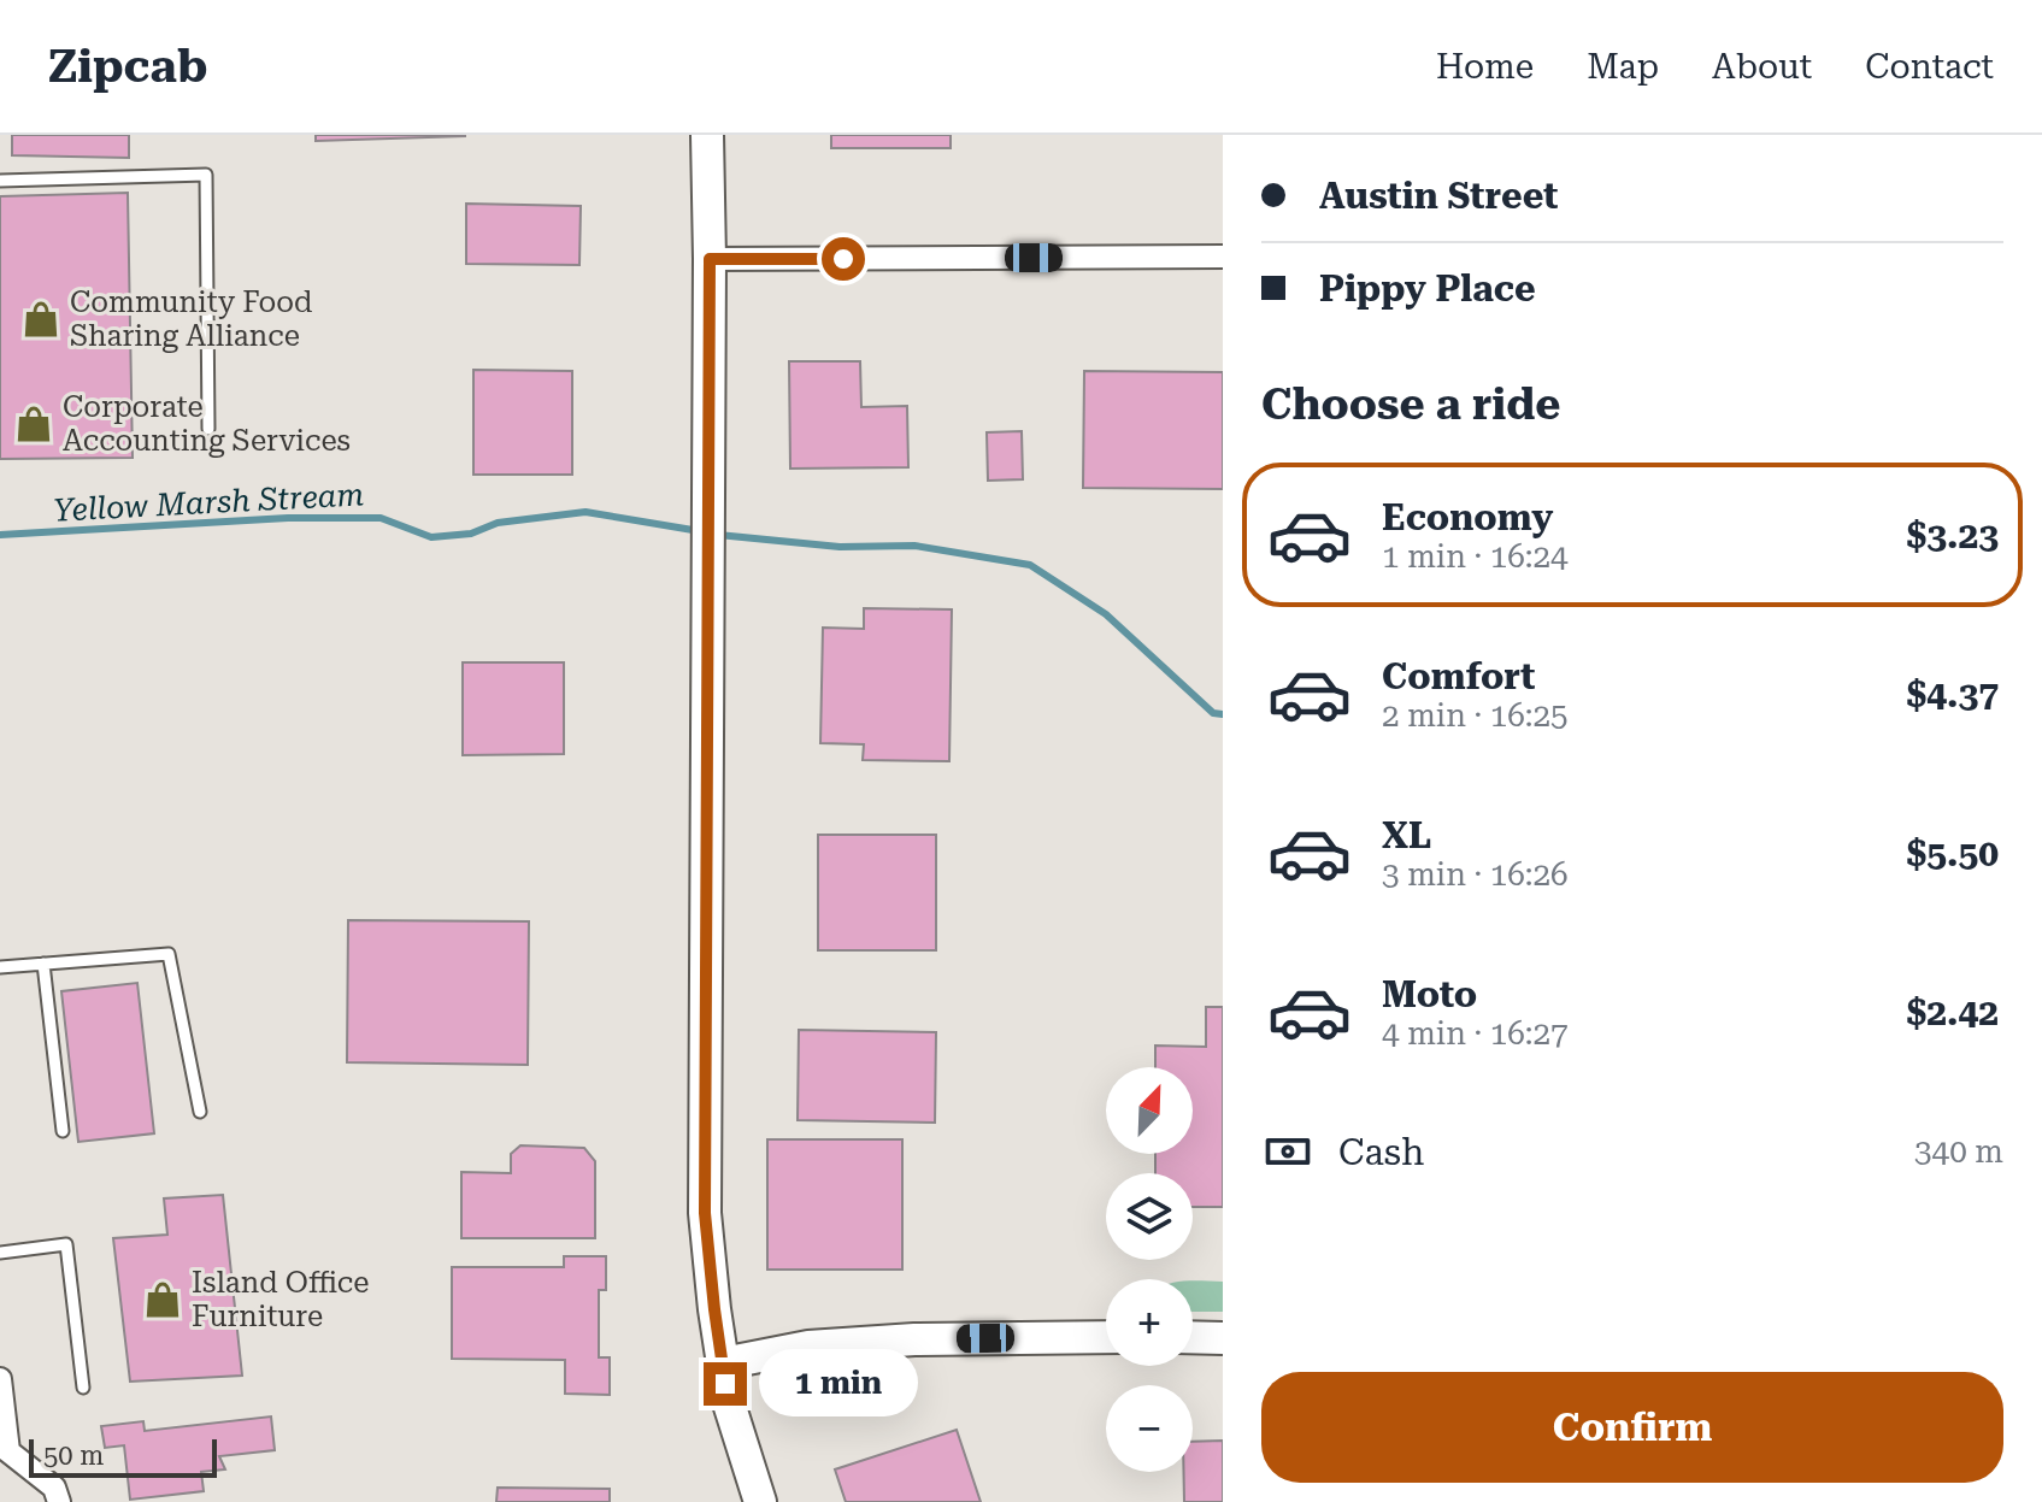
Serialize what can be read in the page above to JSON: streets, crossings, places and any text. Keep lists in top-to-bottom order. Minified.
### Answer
{"water":["Yellow Marsh Stream"],"places":{"shop":["Community Food Sharing Alliance","Corporate Accounting Services","Island Office Furniture"]},"scale_bar":"50 m","north":"top right","page":{"header":"Zipcab","nav":["Home","Map","About","Contact"],"banner":["Austin Street","Pippy Place"],"heading":"Choose a ride","list":[{"name":"Economy","note":"1 min · 16:24","value":"$3.23"},{"name":"Comfort","note":"2 min · 16:25","value":"$4.37"},{"name":"XL","note":"3 min · 16:26","value":"$5.50"},{"name":"Moto","note":"4 min · 16:27","value":"$2.42"}],"map_buttons":["+","−"],"pay":["Cash","340 m"],"bubble":"1 min","buttons":"Confirm","scale":"50 m"}}
